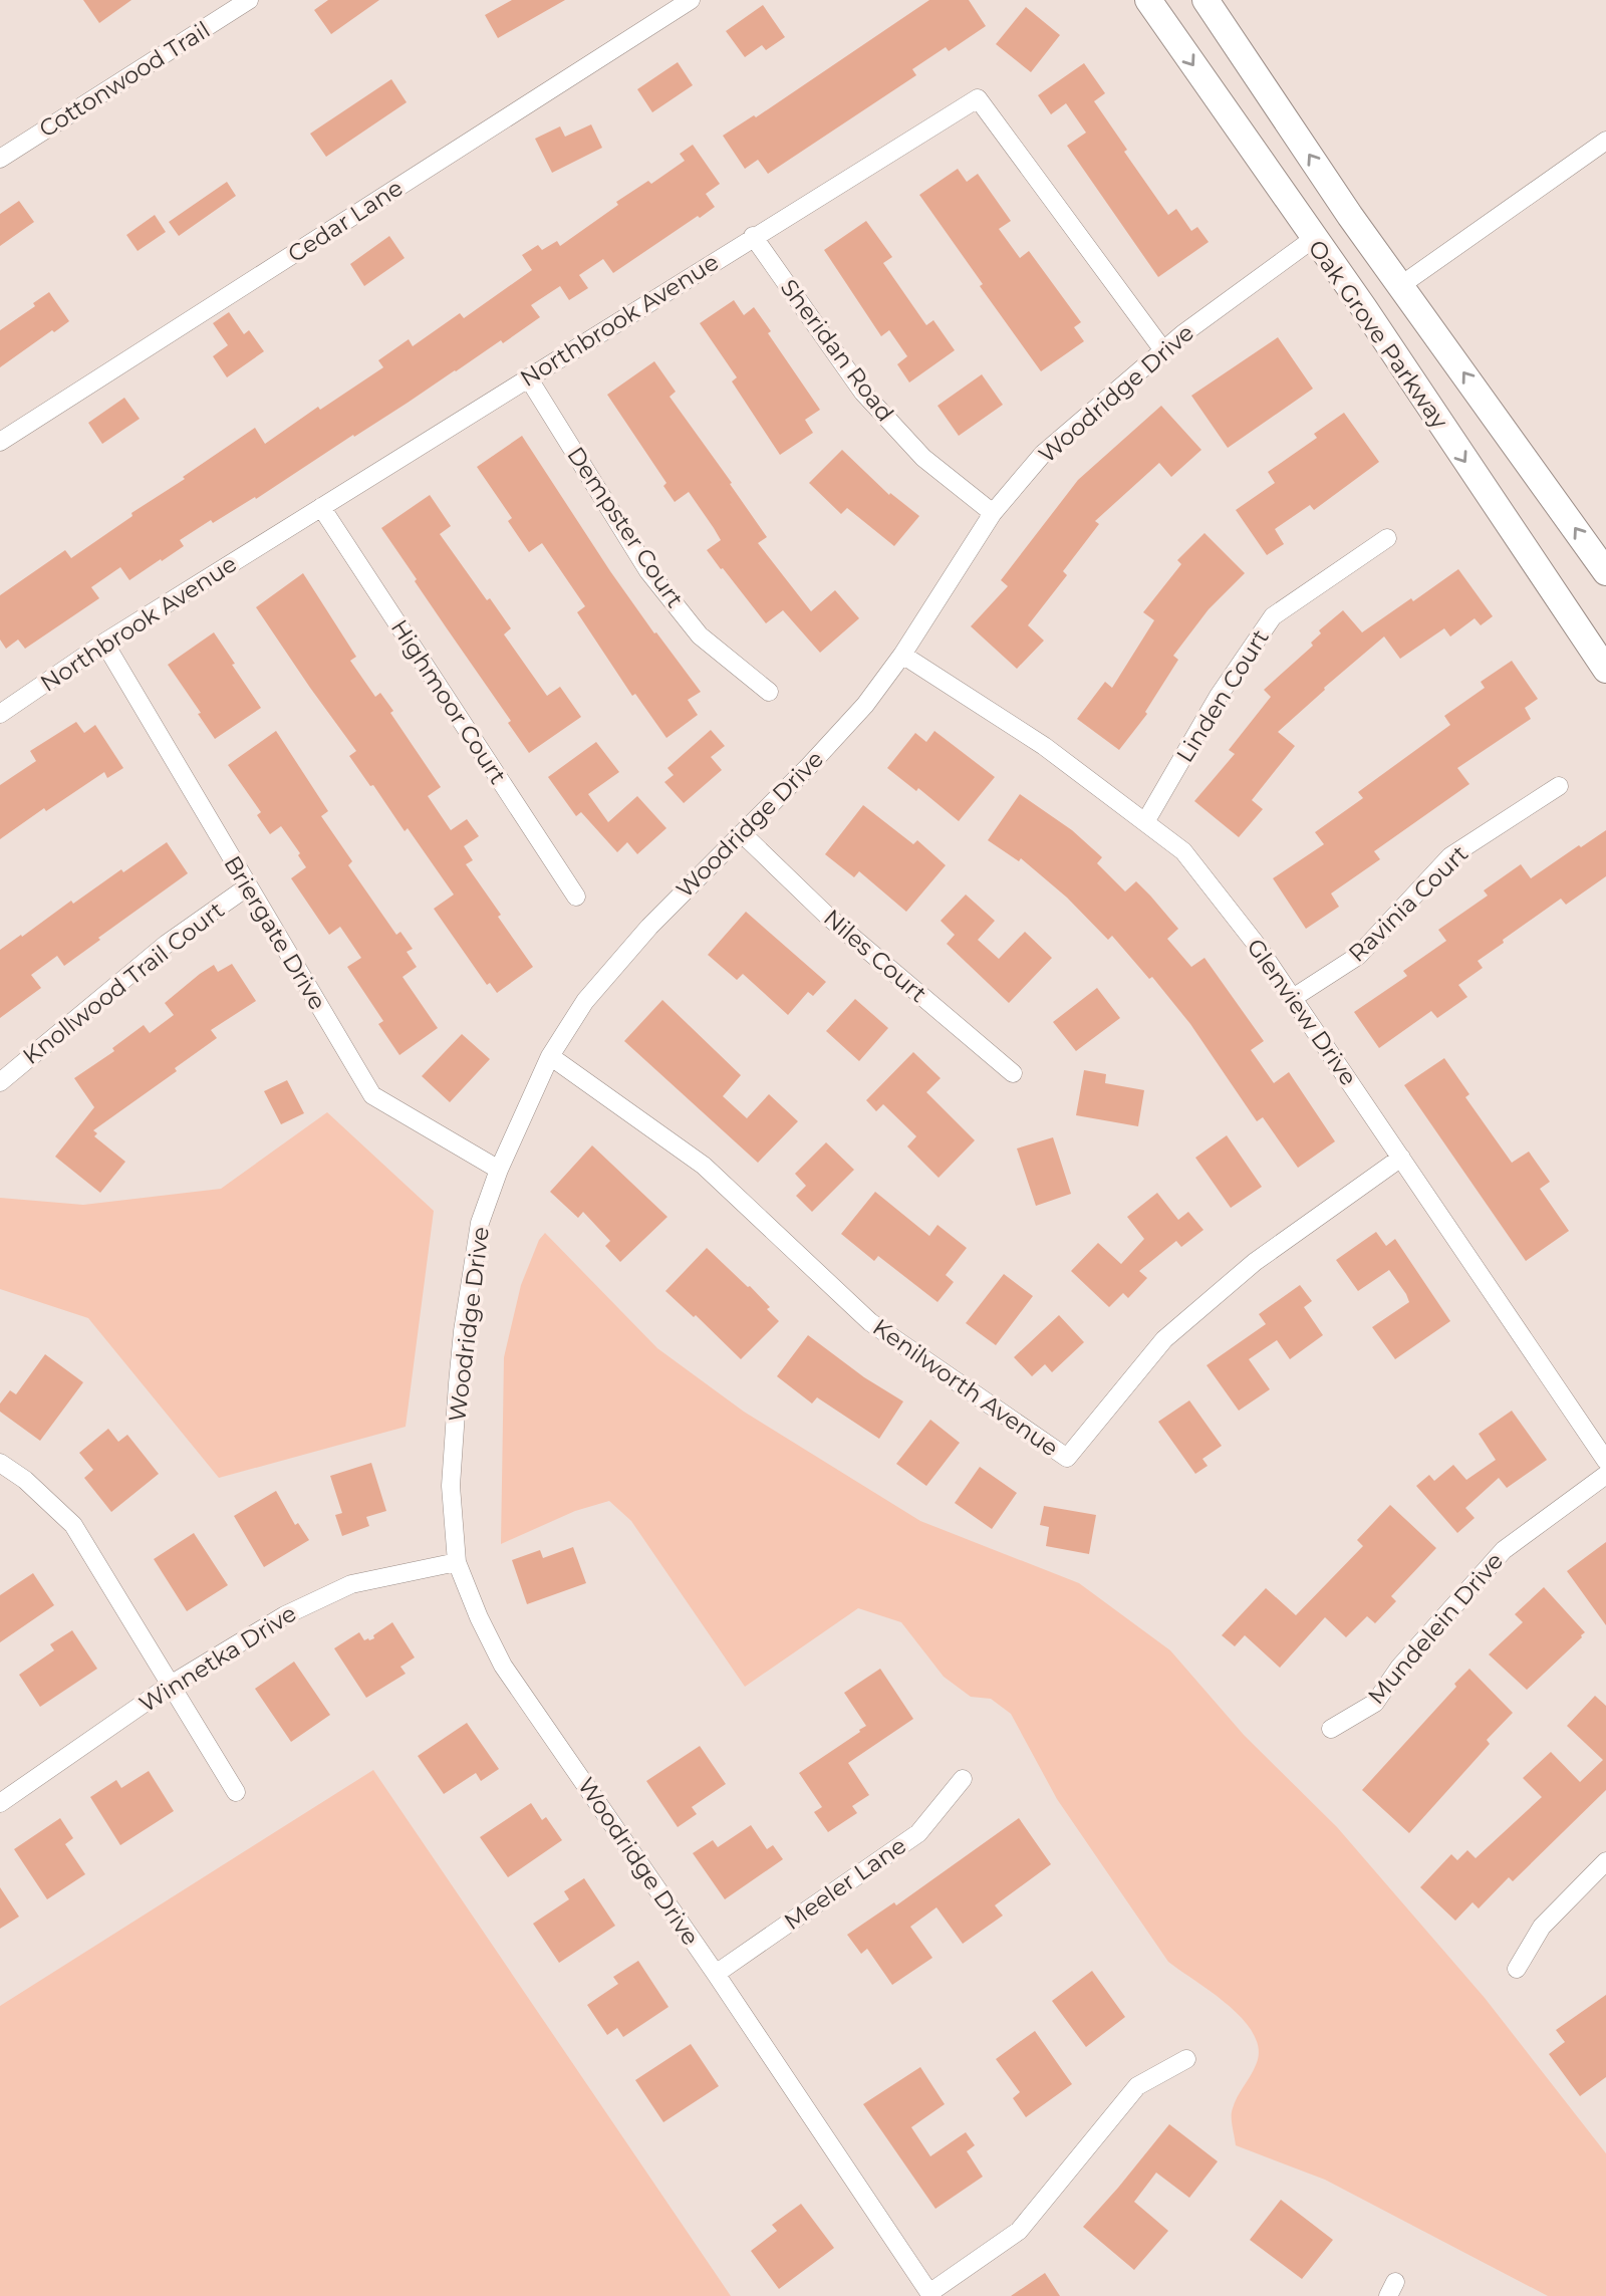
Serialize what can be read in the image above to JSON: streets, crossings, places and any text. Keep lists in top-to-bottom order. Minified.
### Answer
{"streets":{"main road":["Oak Grove Parkway"],"street":["Cottonwood Trail","Cedar Lane","Northbrook Avenue","Sheridan Road","Woodridge Drive","Dempster Court","Linden Court","Highmoor Court","Ravinia Court","Briergate Drive","Niles Court","Knollwood Trail Court","Glenview Drive","Kenilworth Avenue","Mundelein Drive","Winnetka Drive","Meeler Lane"]},"crossings":[["Northbrook Avenue","Sheridan Road"],["Northbrook Avenue","Woodridge Drive"],["Northbrook Avenue","Dempster Court"],["Northbrook Avenue","Highmoor Court"],["Northbrook Avenue","Briergate Drive"],["Oak Grove Parkway","Woodridge Drive"],["Sheridan Road","Woodridge Drive"],["Woodridge Drive","Briergate Drive"],["Woodridge Drive","Niles Court"],["Woodridge Drive","Glenview Drive"],["Woodridge Drive","Kenilworth Avenue"],["Woodridge Drive","Winnetka Drive"],["Woodridge Drive","Meeler Lane"],["Linden Court","Glenview Drive"],["Ravinia Court","Glenview Drive"],["Briergate Drive","Knollwood Trail Court"],["Glenview Drive","Kenilworth Avenue"]]}
